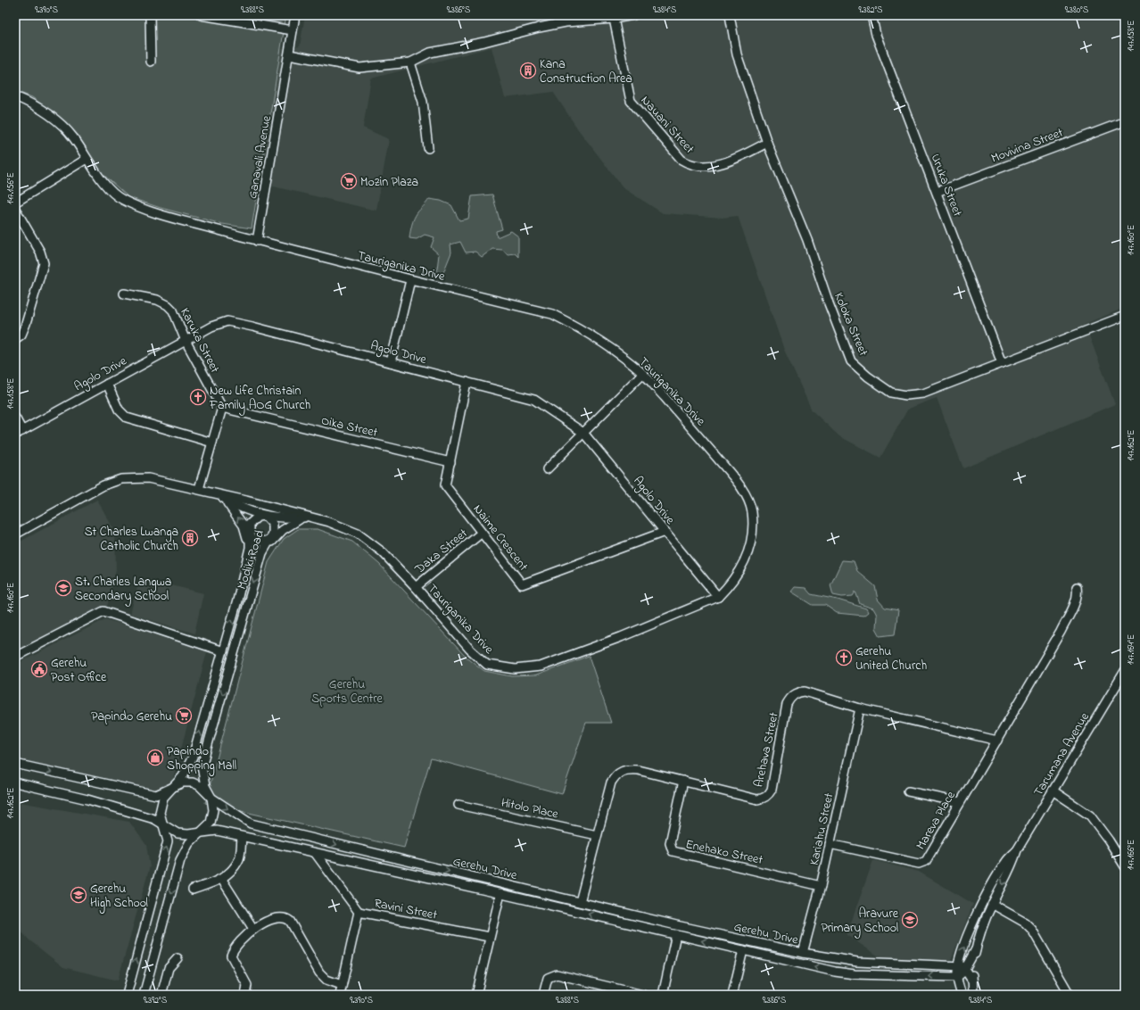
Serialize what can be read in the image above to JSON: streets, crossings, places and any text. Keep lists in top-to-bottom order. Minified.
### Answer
{"streets":{"street":["Nauani Street","Movivina Street","Ganavali Avenue","Uruka Street","Tauriganika Drive","Koloka Street","Karuka Street","Agolo Drive","Oika Street","Naime Crescent","Daka Street","Modiki Road","Arehava Street","Tarumana Avenue","Hitolo Place","Mareva Place","Kariahu Street","Enehako Street","Gerehu Drive","Ravini Street"]},"crossings":[["Nauani Street","Koloka Street"],["Movivina Street","Uruka Street"],["Ganavali Avenue","Tauriganika Drive"],["Uruka Street","Koloka Street"],["Tauriganika Drive","Agolo Drive"],["Tauriganika Drive","Daka Street"],["Tauriganika Drive","Modiki Road"],["Karuka Street","Agolo Drive"],["Karuka Street","Oika Street"],["Agolo Drive","Naime Crescent"],["Oika Street","Naime Crescent"],["Naime Crescent","Daka Street"],["Modiki Road","Gerehu Drive"],["Arehava Street","Hitolo Place"],["Arehava Street","Mareva Place"],["Arehava Street","Kariahu Street"],["Arehava Street","Enehako Street"],["Arehava Street","Gerehu Drive"],["Tarumana Avenue","Gerehu Drive"],["Mareva Place","Kariahu Street"],["Kariahu Street","Enehako Street"],["Kariahu Street","Gerehu Drive"]],"parks":["Gerehu Sports Centre"],"places":{"building":["Kana Construction Area","St Charles Lwanga Catholic Church"],"supermarket":["Mozin Plaza","Papindo Gerehu"],"church":["New Life Christain Family AOG Church","Gerehu United Church"],"school or university":["St. Charles Langwa Secondary School","Gerehu High School","Aravure Primary School"],"public building":["Gerehu Post Office"],"shop":["Papindo Shopping Mall"]},"coordinates":["9.390°S","9.388°S","9.386°S","9.384°S","9.382°S","9.380°S","147.158°E","147.156°E","147.160°E","147.162°E","147.164°E","147.166°E","9.392°S"]}
